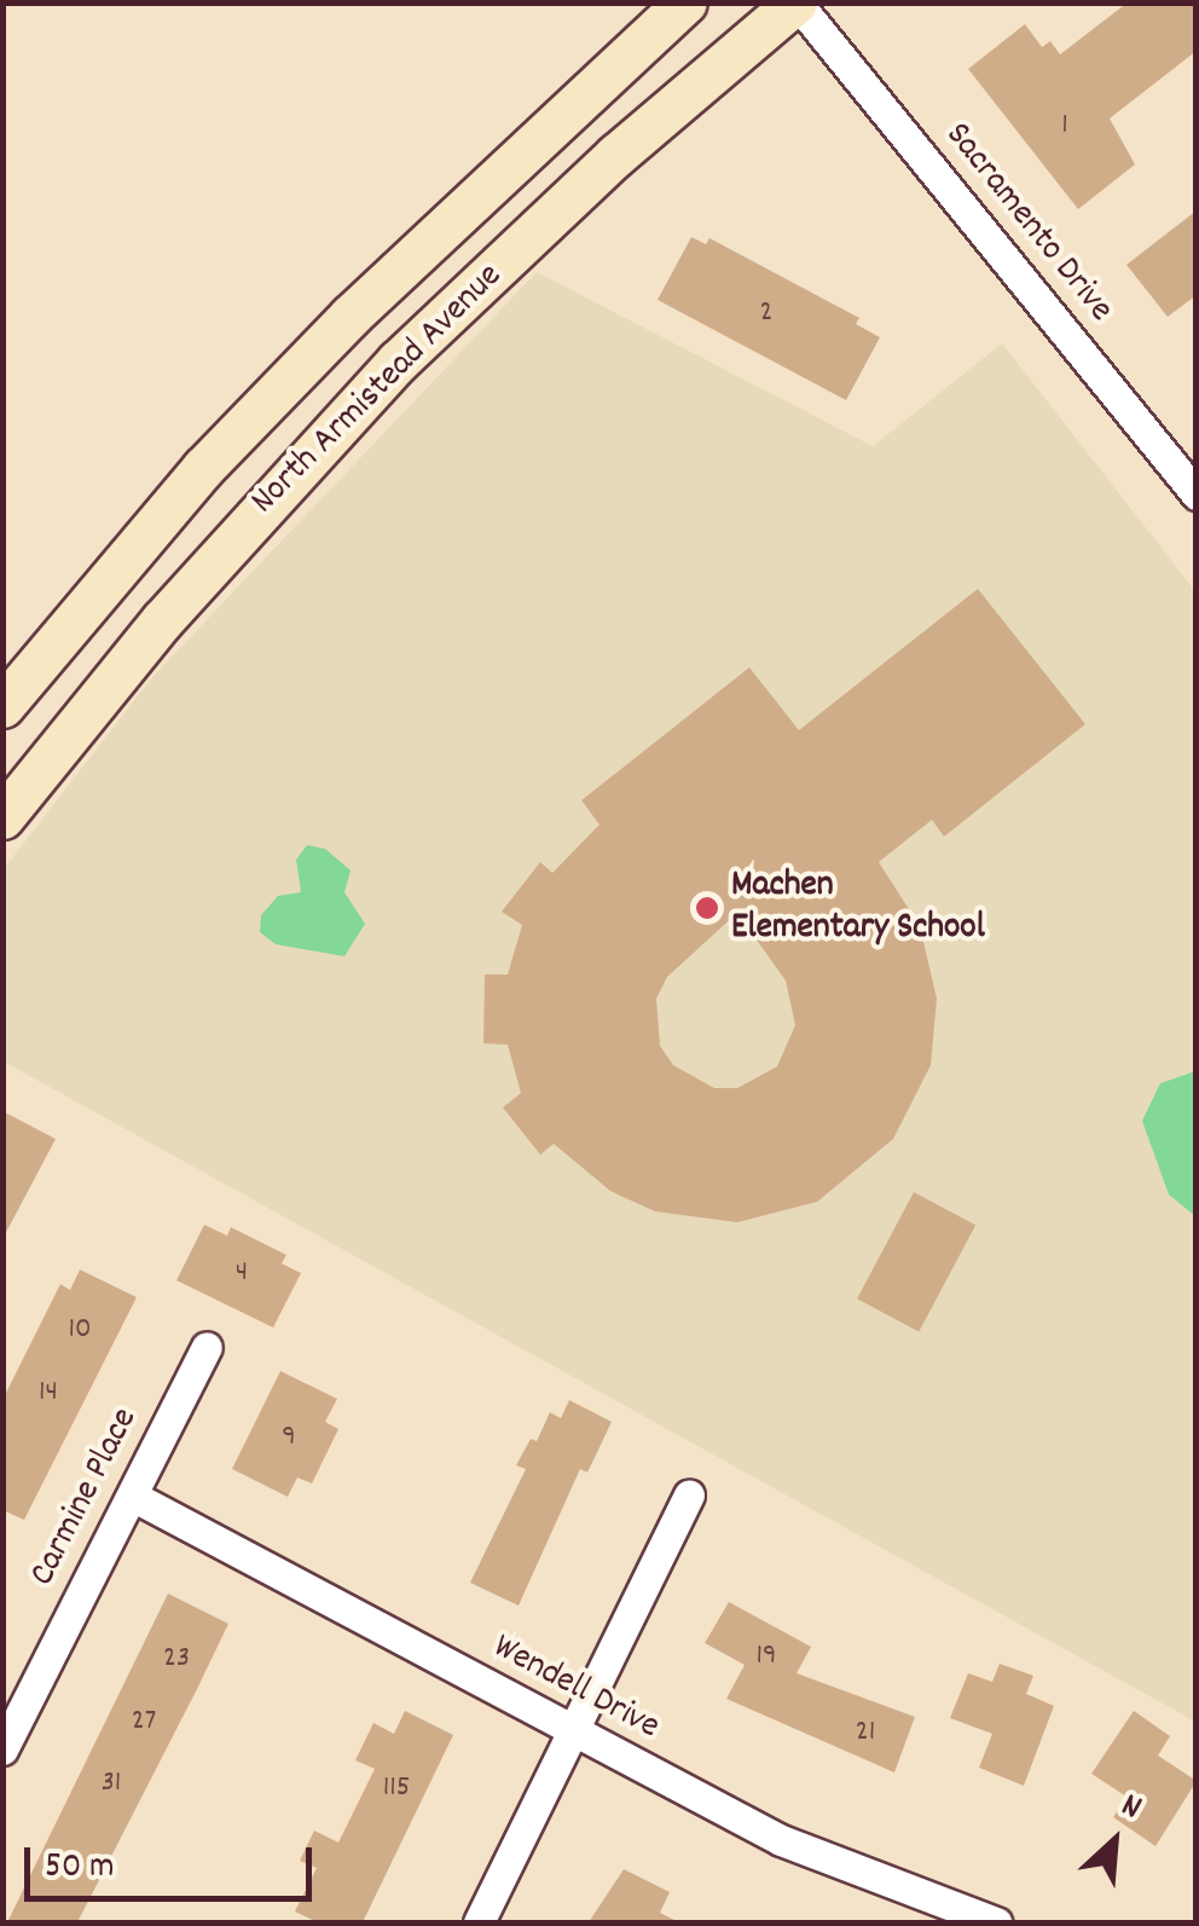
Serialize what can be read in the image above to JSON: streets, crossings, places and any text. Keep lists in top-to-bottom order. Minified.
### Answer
{"streets":{"main road":["North Armistead Avenue"],"street":["Sacramento Drive","Carmine Place","Wendell Drive"]},"crossings":[["Sacramento Drive","North Armistead Avenue"],["Carmine Place","Wendell Drive"]],"places":["Machen Elementary School"],"house_numbers":["1","2","4","10","14","9","19","23","27","21","31","115"],"scale_bar":"50 m","north":"top right"}
